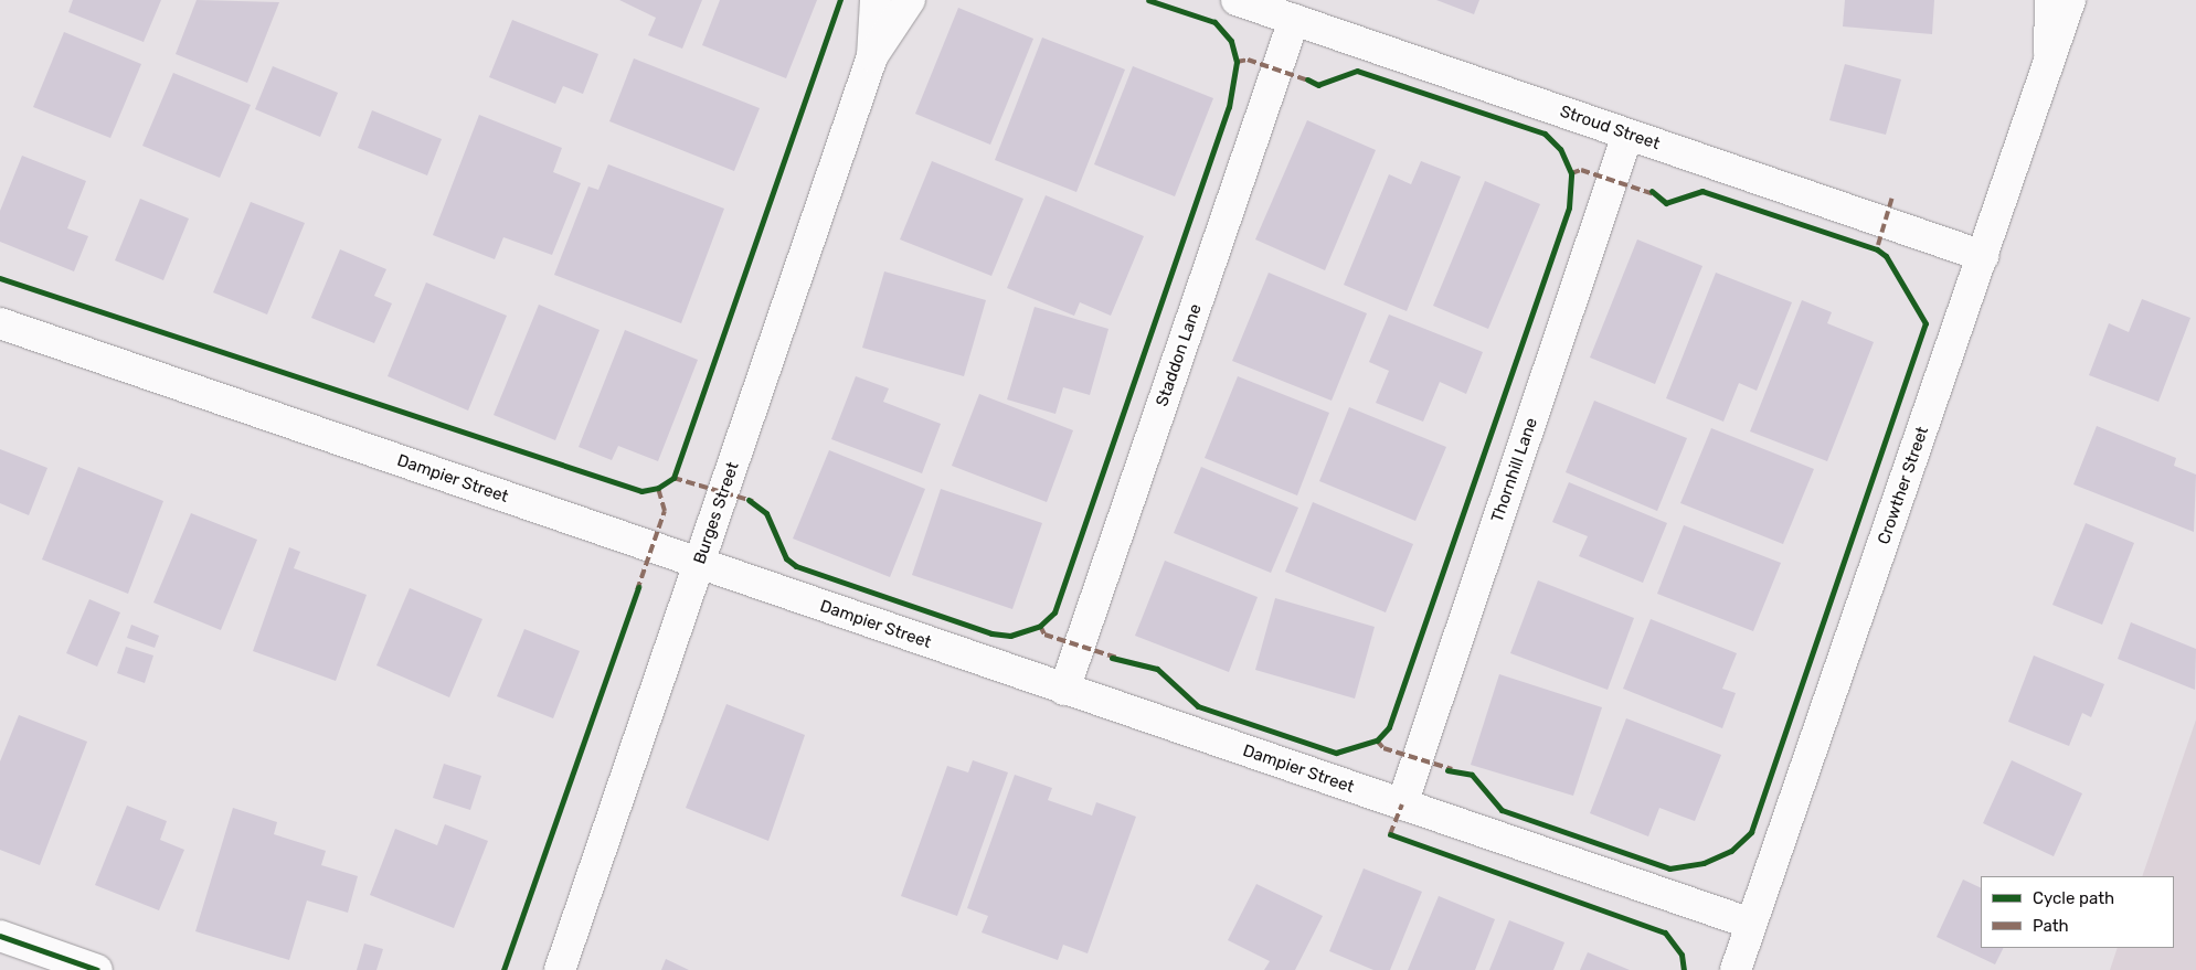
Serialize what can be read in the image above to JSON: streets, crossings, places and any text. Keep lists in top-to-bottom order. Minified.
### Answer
{"streets":{"street":["Stroud Street","Staddon Lane","Thornhill Lane","Dampier Street","Crowther Street","Burges Street"]},"crossings":[["Stroud Street","Staddon Lane"],["Stroud Street","Thornhill Lane"],["Stroud Street","Crowther Street"],["Staddon Lane","Dampier Street"],["Thornhill Lane","Dampier Street"],["Dampier Street","Crowther Street"],["Dampier Street","Burges Street"]],"legend":["Cycle path","Path"]}
